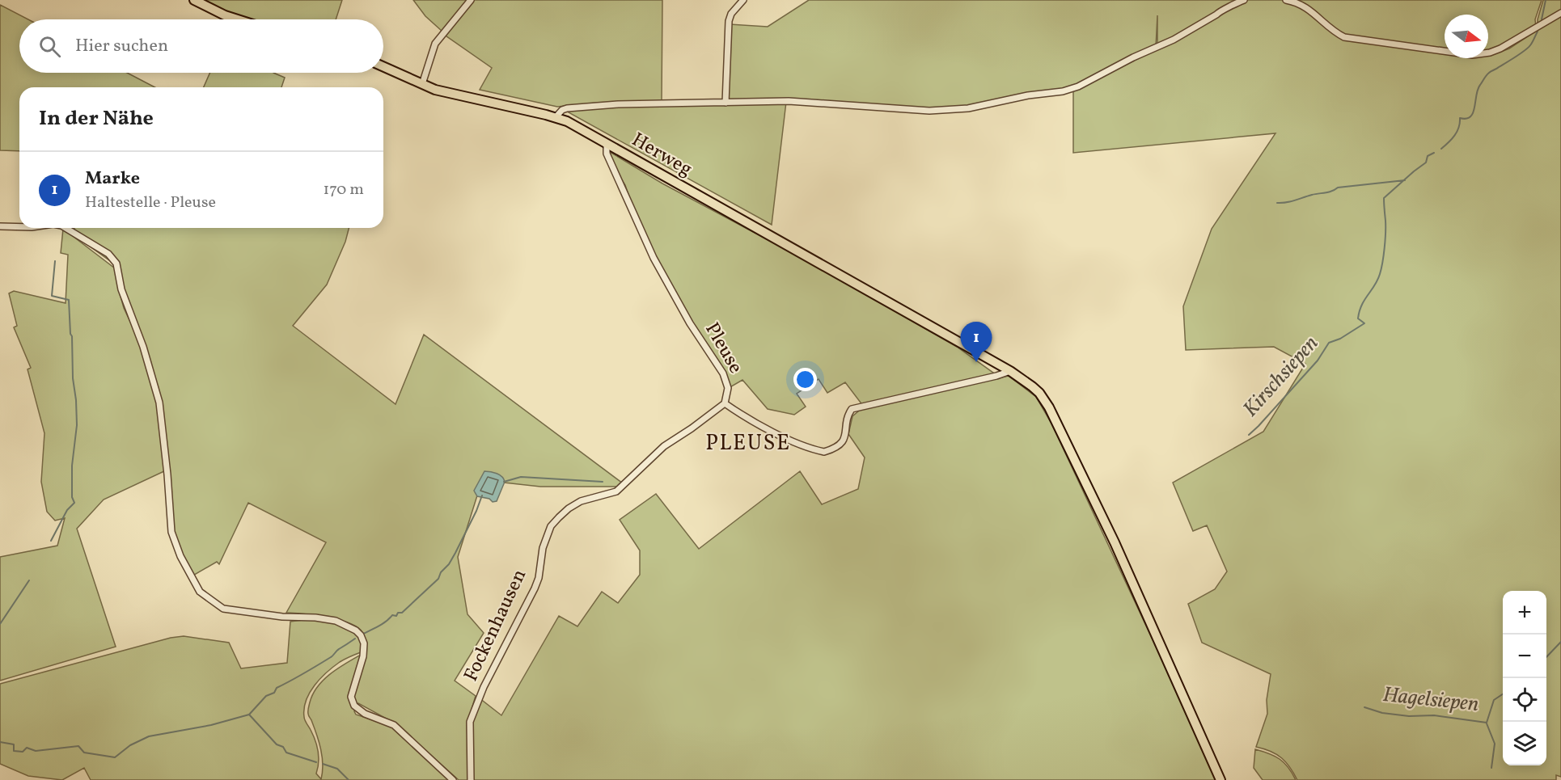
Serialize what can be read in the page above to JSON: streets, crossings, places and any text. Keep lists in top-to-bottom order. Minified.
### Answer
{"streets":{"main road":["Herweg"],"street":["Pleuse","Fockenhausen"]},"crossings":[["Herweg","Pleuse"],["Pleuse","Fockenhausen"]],"districts":["PLEUSE"],"water":["Kirschsiepen","Hagelsiepen"],"north":"right","page":{"search":"Hier suchen","heading":"In der Nähe","list":[{"mark":"1","name":"Marke","note":"Haltestelle · Pleuse","value":"170 m"}],"pins":"1","map_buttons":["+","−"]}}
